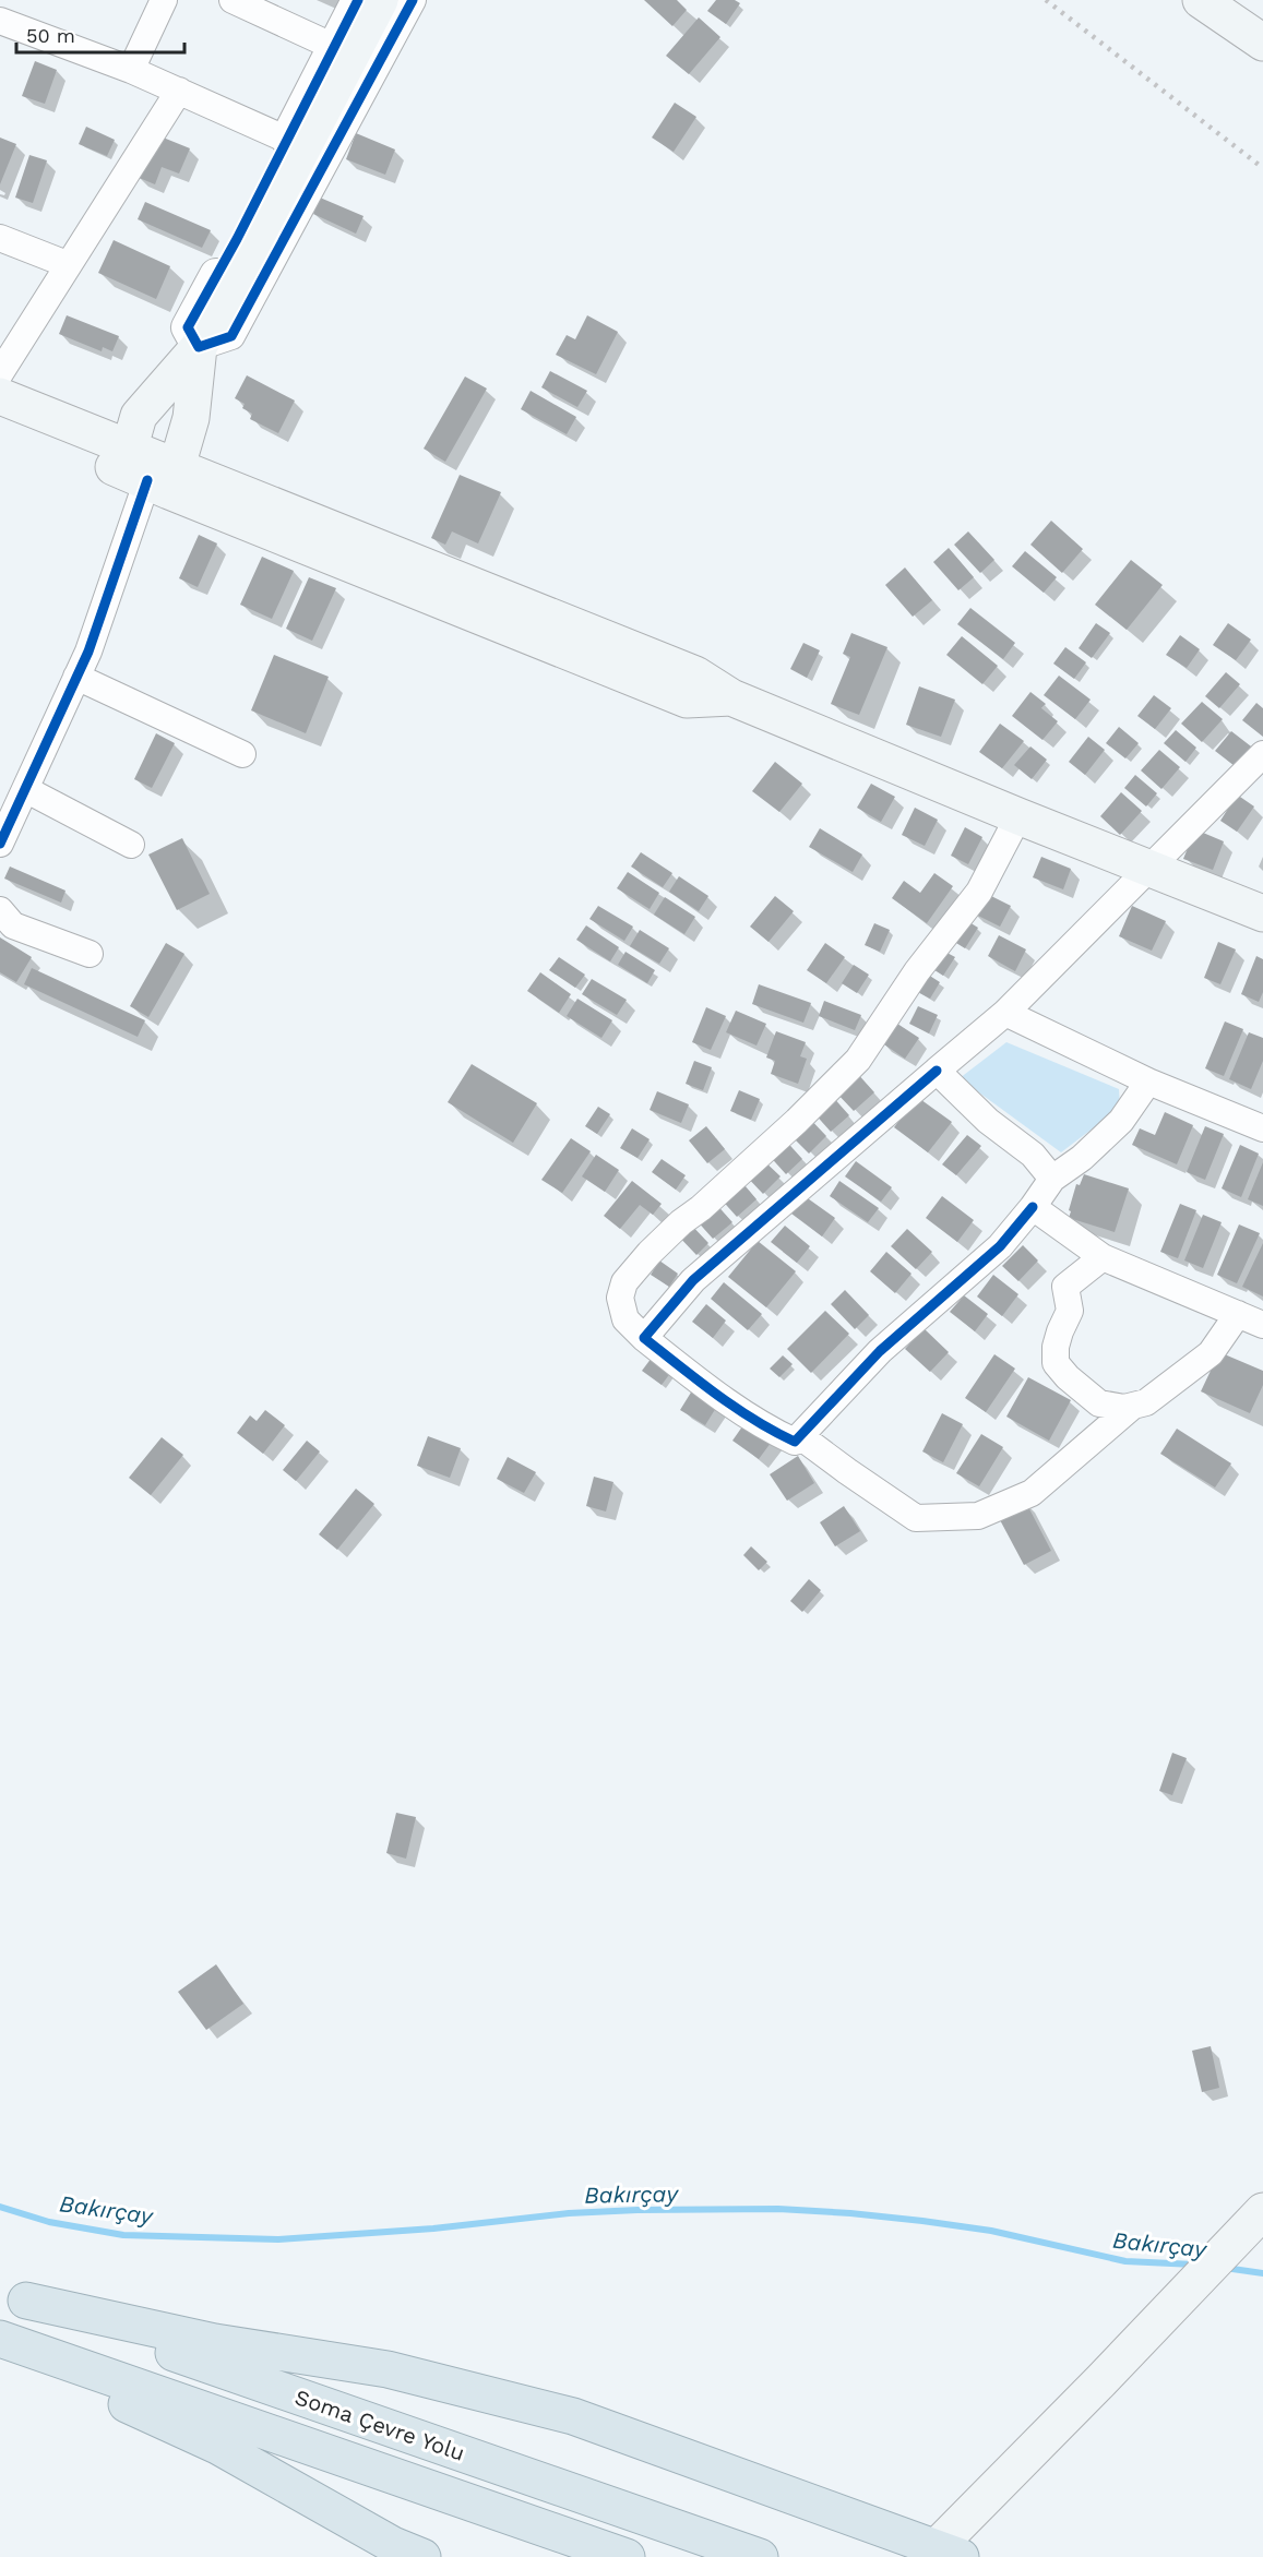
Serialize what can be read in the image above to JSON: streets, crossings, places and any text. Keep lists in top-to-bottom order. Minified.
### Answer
{"streets":{"highway":["Soma Çevre Yolu"]},"water":["Bakırçay"],"scale_bar":"50 m"}
